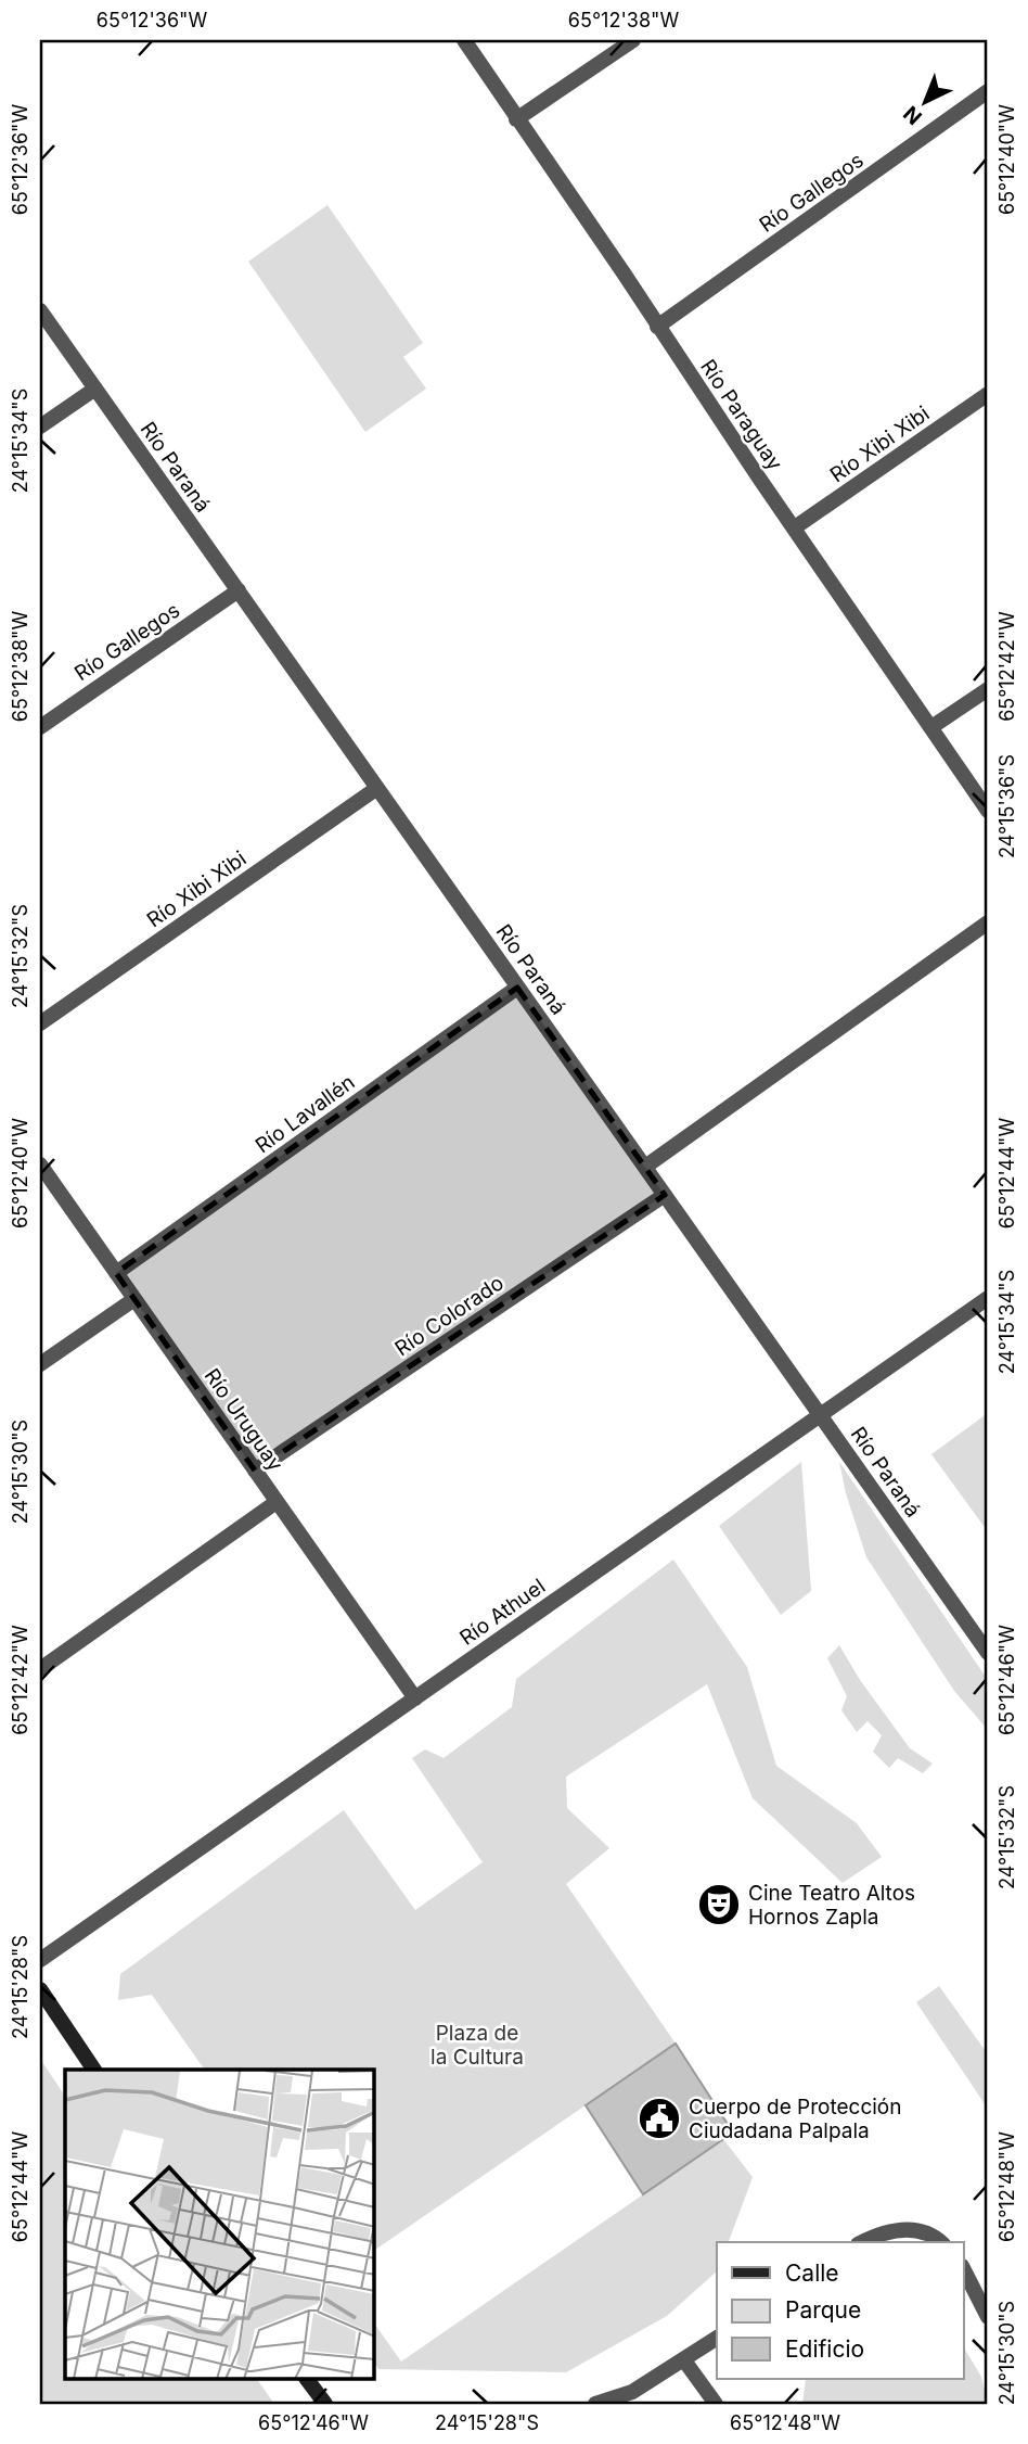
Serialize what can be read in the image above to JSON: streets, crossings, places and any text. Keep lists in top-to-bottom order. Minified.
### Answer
{"streets":{"street":["Río Gallegos","Río Paraguay","Río Xibi Xibi","Río Paraná","Río Lavallén","Río Colorado","Río Uruguay","Río Athuel"]},"crossings":[["Río Gallegos","Río Paraguay"],["Río Gallegos","Río Paraná"],["Río Paraguay","Río Xibi Xibi"],["Río Xibi Xibi","Río Paraná"],["Río Paraná","Río Lavallén"],["Río Paraná","Río Colorado"],["Río Paraná","Río Athuel"],["Río Lavallén","Río Uruguay"],["Río Colorado","Río Uruguay"],["Río Uruguay","Río Athuel"]],"parks":["Plaza de la Cultura"],"places":{"theatre":["Cine Teatro Altos Hornos Zapla"],"public building":["Cuerpo de Protección Ciudadana Palpala"]},"legend":["Calle","Parque","Edificio"],"north":"bottom left","coordinates":["65°12'36\"W","65°12'38\"W","65°12'40\"W","24°15'34\"S","65°12'42\"W","24°15'36\"S","24°15'32\"S","65°12'44\"W","24°15'30\"S","65°12'46\"W","24°15'28\"S","65°12'48\"W"]}
